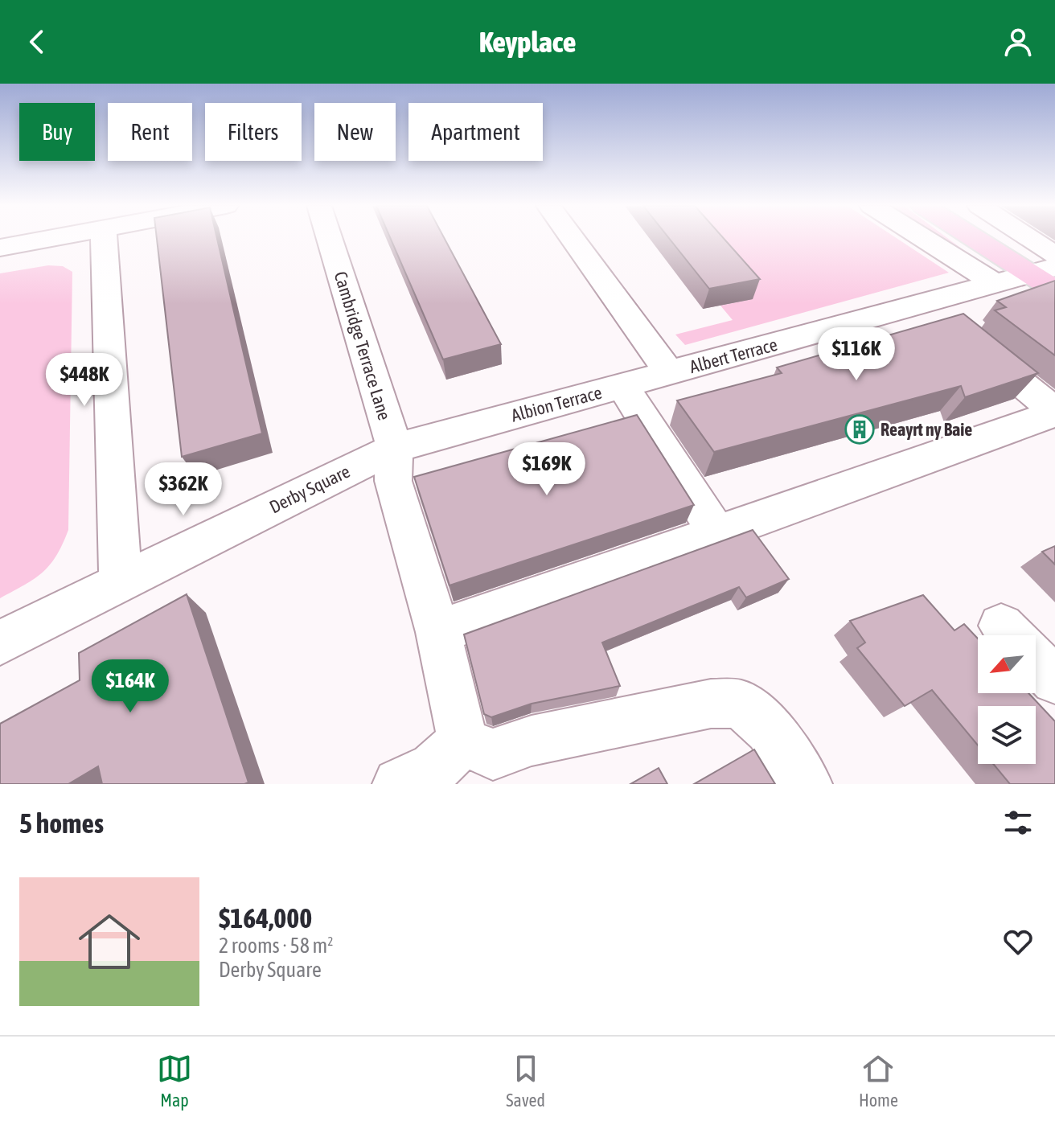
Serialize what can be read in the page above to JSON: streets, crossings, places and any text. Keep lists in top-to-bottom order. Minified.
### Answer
{"streets":{"street":["Cambridge Terrace Lane","Albert Terrace","Albion Terrace","Derby Square"]},"crossings":[["Cambridge Terrace Lane","Albion Terrace"],["Cambridge Terrace Lane","Derby Square"],["Albert Terrace","Albion Terrace"],["Albion Terrace","Derby Square"]],"places":{"building":["Reayrt ny Baie"]},"north":"bottom left","page":{"header":"Keyplace","chip":["Buy","Rent","Filters","New","Apartment"],"price":["$116K","$448K","$169K","$362K","$164K"],"heading":"5 homes","list":[{"name":"$164,000","note":"2 rooms · 58 m² · Derby Square"}],"tabs":["Map","Saved","Home"]}}
